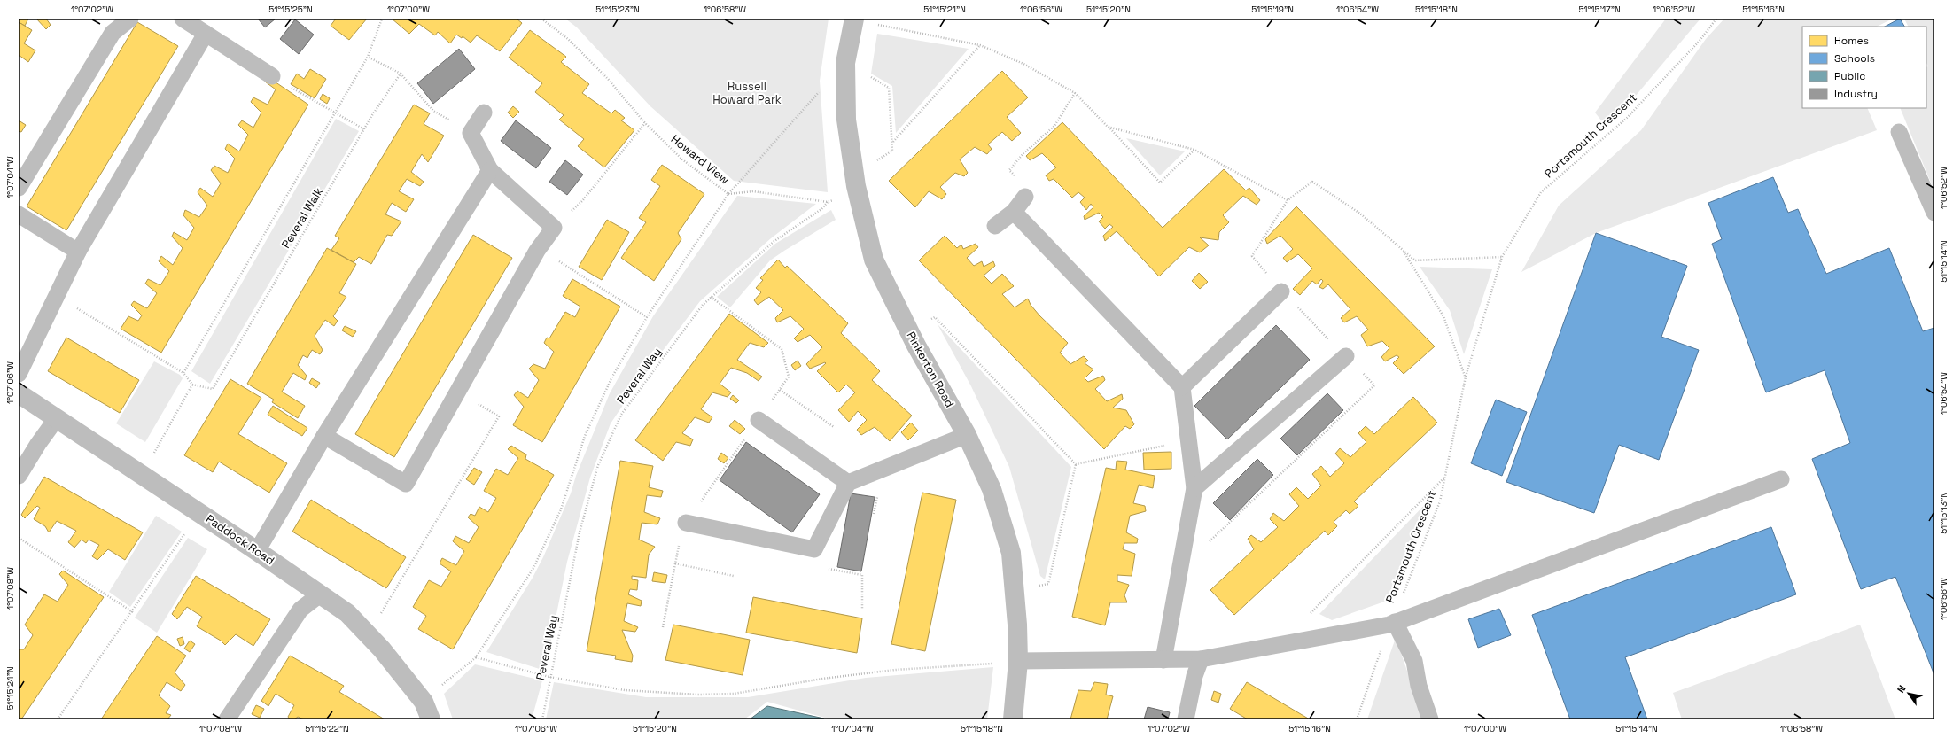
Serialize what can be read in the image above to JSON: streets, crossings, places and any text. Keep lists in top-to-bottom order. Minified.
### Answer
{"streets":{"street":["Pinkerton Road","Paddock Road"],"path":["Portsmouth Crescent","Howard View","Peveral Walk","Peveral Way"]},"crossings":[["Howard View","Peveral Way"],["Peveral Way","Paddock Road"]],"parks":["Russell Howard Park"],"legend":["Homes","Schools","Public","Industry"],"north":"top left","coordinates":["1°07'02\"W","51°15'25\"N","1°07'00\"W","51°15'23\"N","1°06'58\"W","51°15'21\"N","1°06'56\"W","51°15'20\"N","51°15'19\"N","1°06'54\"W","51°15'18\"N","51°15'17\"N","1°06'52\"W","51°15'16\"N","1°07'04\"W","51°15'14\"N","1°07'06\"W","51°15'13\"N","1°07'08\"W","51°15'24\"N","51°15'22\"N"]}
